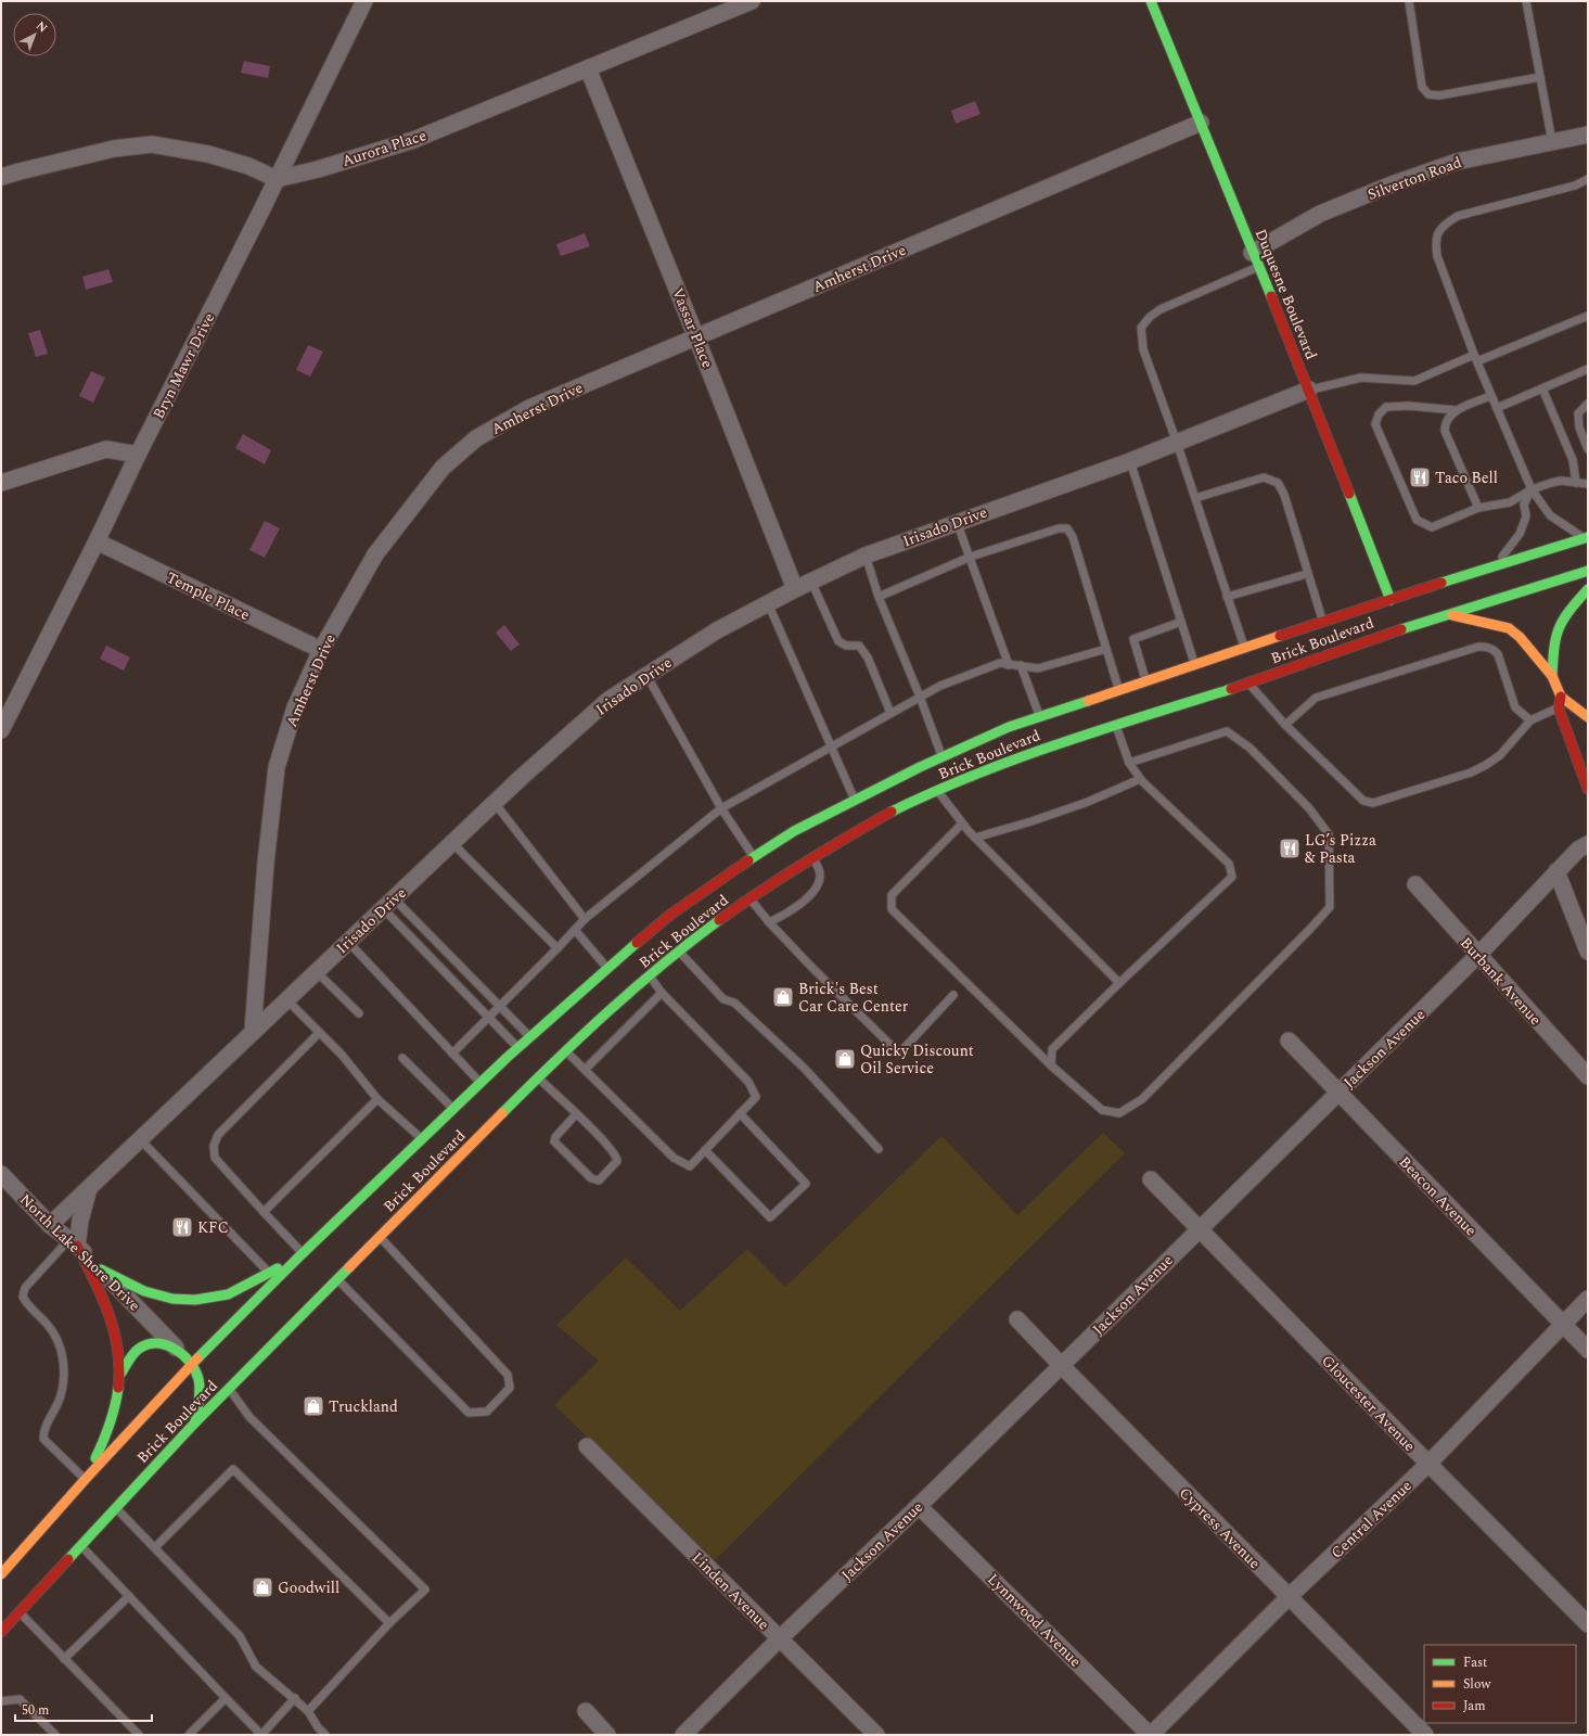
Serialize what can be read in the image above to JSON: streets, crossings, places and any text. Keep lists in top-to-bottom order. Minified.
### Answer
{"streets":{"main road":["Duquesne Boulevard","Brick Boulevard"],"street":["Aurora Place","Silverton Road","Amherst Drive","Vassar Place","Bryn Mawr Drive","Irisado Drive","Temple Place","Burbank Avenue","Jackson Avenue","Beacon Avenue","North Lake Shore Drive","Gloucester Avenue","Central Avenue","Cypress Avenue","Linden Avenue","Lynnwood Avenue"]},"crossings":[["Aurora Place","Vassar Place"],["Aurora Place","Bryn Mawr Drive"],["Silverton Road","Duquesne Boulevard"],["Amherst Drive","Duquesne Boulevard"],["Amherst Drive","Vassar Place"],["Amherst Drive","Irisado Drive"],["Amherst Drive","Temple Place"],["Duquesne Boulevard","Irisado Drive"],["Duquesne Boulevard","Brick Boulevard"],["Vassar Place","Irisado Drive"],["Bryn Mawr Drive","Temple Place"],["Irisado Drive","North Lake Shore Drive"],["Burbank Avenue","Jackson Avenue"],["Jackson Avenue","Beacon Avenue"],["Jackson Avenue","Gloucester Avenue"],["Jackson Avenue","Cypress Avenue"],["Jackson Avenue","Linden Avenue"],["Jackson Avenue","Lynnwood Avenue"],["Beacon Avenue","Central Avenue"],["Gloucester Avenue","Central Avenue"],["Central Avenue","Cypress Avenue"],["Central Avenue","Lynnwood Avenue"]],"places":{"restaurant":["Taco Bell","LG’s Pizza & Pasta","KFC"],"shop":["Brick's Best Car Care Center","Quicky Discount Oil Service","Truckland","Goodwill"]},"legend":["Fast","Slow","Jam"],"scale_bar":"50 m","north":"top right"}
